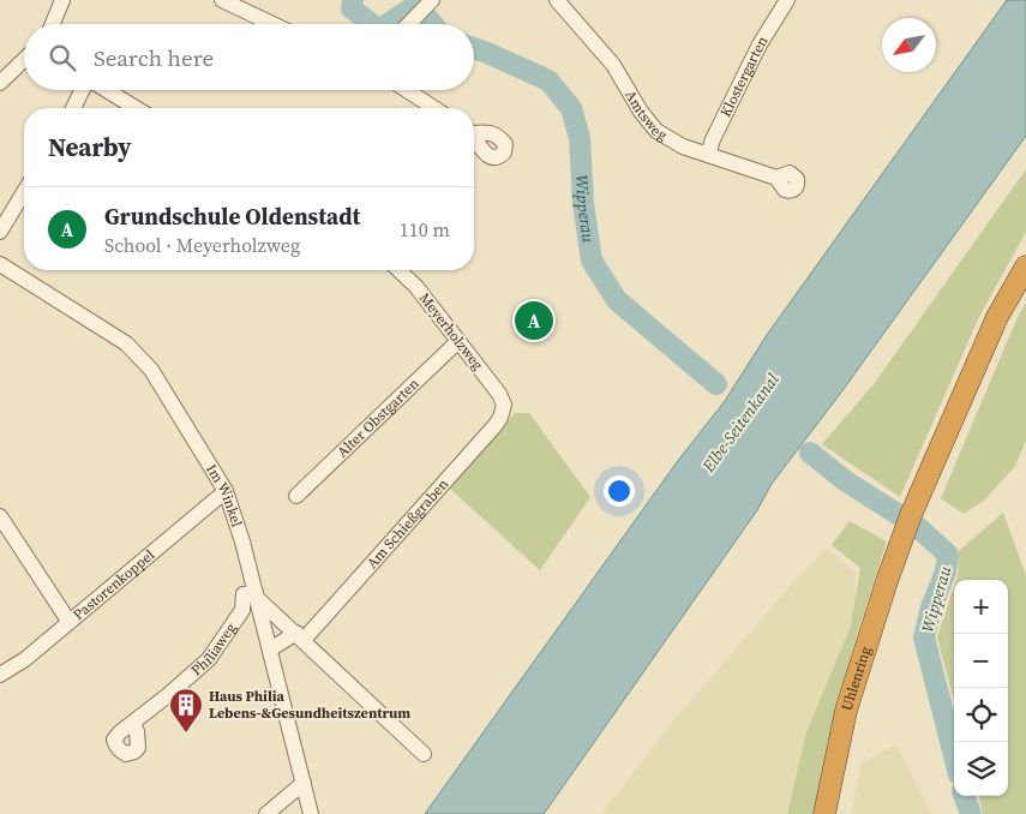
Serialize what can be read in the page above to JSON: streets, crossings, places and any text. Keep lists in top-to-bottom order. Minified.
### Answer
{"streets":{"highway":["Uhlenring"],"street":["Klostergarten","Amtsweg","Meyerholzweg","Alter Obstgarten","Im Winkel","Am Schießgraben","Pastorenkoppel","Philiaweg"]},"crossings":[["Klostergarten","Amtsweg"],["Meyerholzweg","Alter Obstgarten"],["Meyerholzweg","Am Schießgraben"],["Im Winkel","Am Schießgraben"],["Im Winkel","Pastorenkoppel"],["Im Winkel","Philiaweg"]],"water":["Wipperau","Elbe-Seitenkanal"],"places":{"building":["Haus Philia Lebens-&Gesundheitszentrum"]},"north":"bottom left","page":{"search":"Search here","heading":"Nearby","list":[{"mark":"A","name":"Grundschule Oldenstadt","note":"School · Meyerholzweg","value":"110 m"}],"pins":"A","map_buttons":["+","−"]}}
